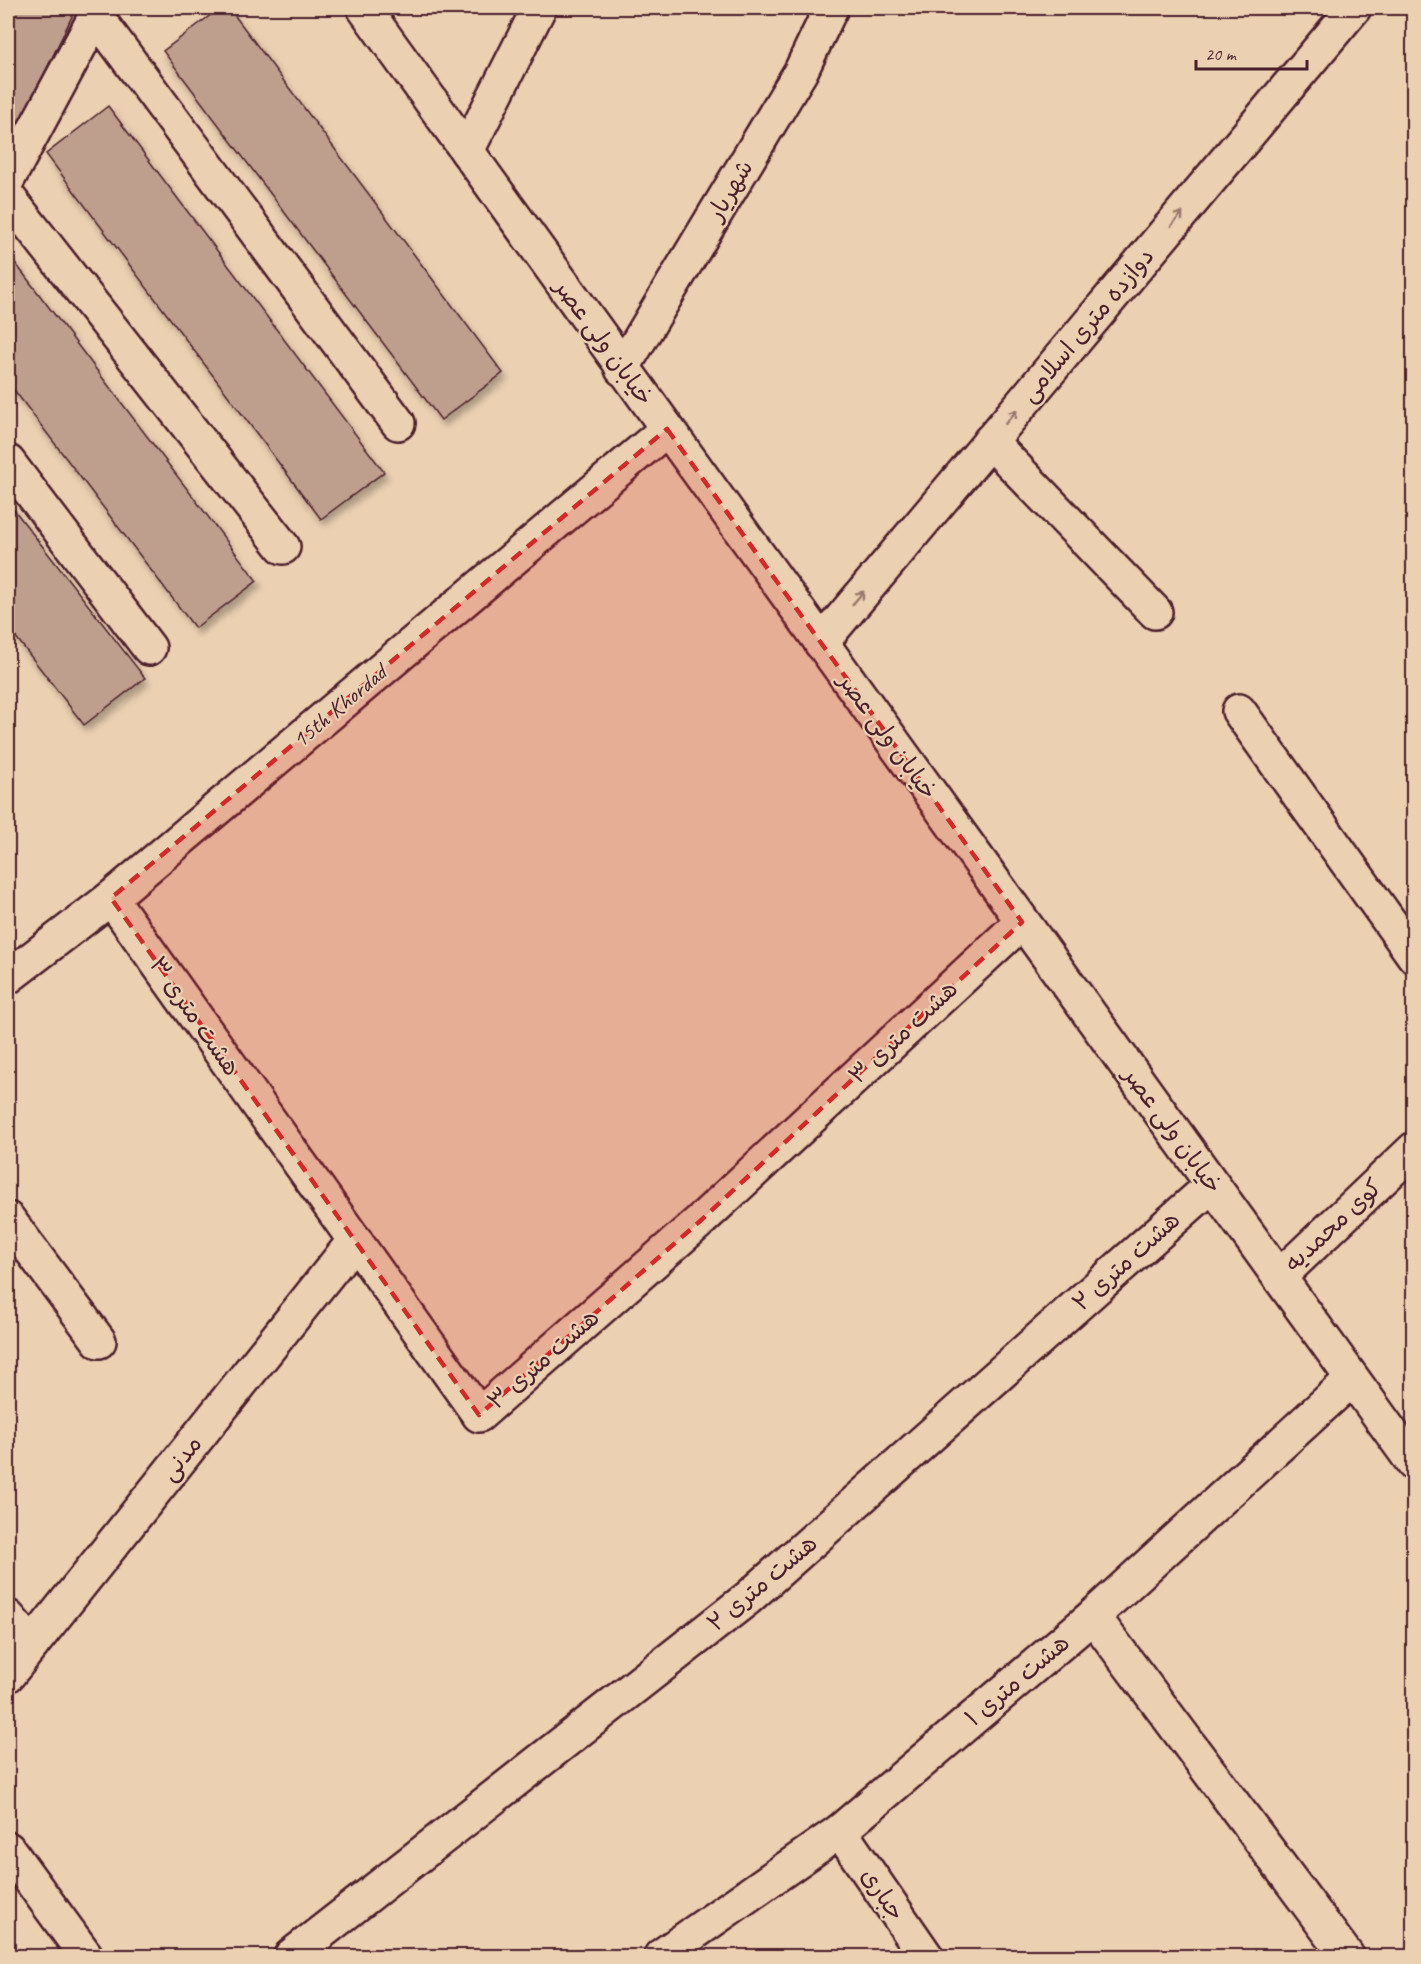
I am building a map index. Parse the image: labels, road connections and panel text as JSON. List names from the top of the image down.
{
  "streets": {
    "street": [
      "شهریار",
      "دوازده متری اسلامی",
      "خیابان ولی عصر",
      "15th Khordad",
      "هشت متری ۳",
      "کوی محمدیه",
      "هشت متری ۲",
      "مدنی",
      "هشت متری ۱",
      "جباری"
    ]
  },
  "crossings": [
    ["شهریار", "خیابان ولی عصر"],
    ["دوازده متری اسلامی", "خیابان ولی عصر"],
    ["خیابان ولی عصر", "15th Khordad"],
    ["خیابان ولی عصر", "هشت متری ۳"],
    ["خیابان ولی عصر", "کوی محمدیه"],
    ["خیابان ولی عصر", "هشت متری ۲"],
    ["خیابان ولی عصر", "هشت متری ۱"],
    ["15th Khordad", "هشت متری ۳"],
    ["هشت متری ۳", "مدنی"],
    ["هشت متری ۱", "جباری"]
  ],
  "one_way": ["دوازده متری اسلامی"],
  "scale_bar": "20 m"
}
